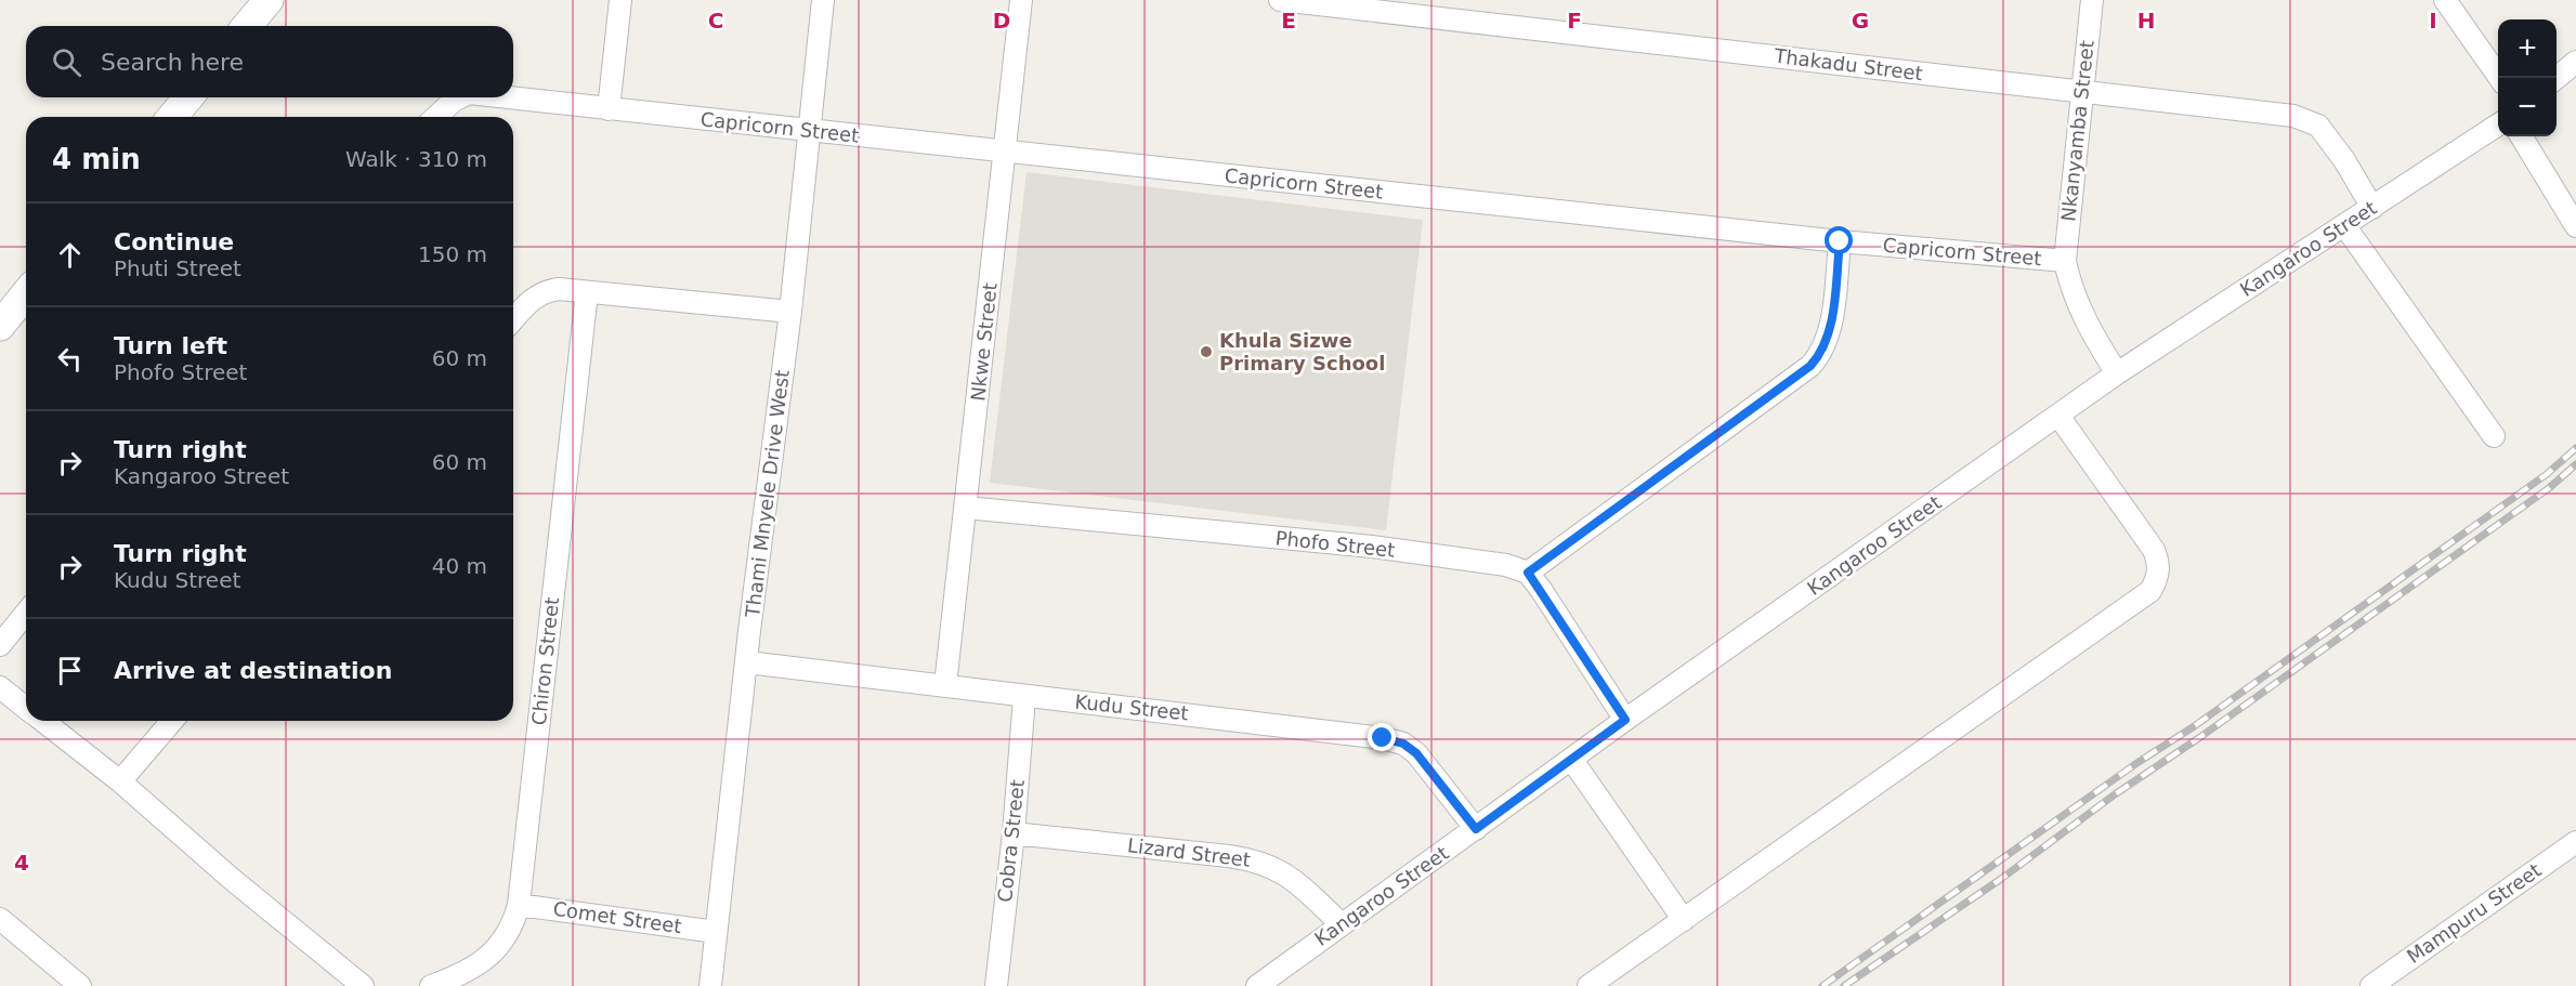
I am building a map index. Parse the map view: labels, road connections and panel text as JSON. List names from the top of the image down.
{
  "streets": {
    "street": [
      "Thakadu Street",
      "Capricorn Street",
      "Nkanyamba Street",
      "Kangaroo Street",
      "Nkwe Street",
      "Thami Mnyele Drive West",
      "Phofo Street",
      "Chiron Street",
      "Kudu Street",
      "Cobra Street",
      "Lizard Street",
      "Mampuru Street",
      "Comet Street"
    ]
  },
  "crossings": [
    ["Thakadu Street", "Nkanyamba Street"],
    ["Thakadu Street", "Kangaroo Street"],
    ["Capricorn Street", "Nkanyamba Street"],
    ["Capricorn Street", "Kangaroo Street"],
    ["Capricorn Street", "Nkwe Street"],
    ["Capricorn Street", "Thami Mnyele Drive West"],
    ["Kangaroo Street", "Kudu Street"],
    ["Kangaroo Street", "Lizard Street"],
    ["Nkwe Street", "Phofo Street"],
    ["Nkwe Street", "Kudu Street"],
    ["Thami Mnyele Drive West", "Kudu Street"],
    ["Thami Mnyele Drive West", "Comet Street"],
    ["Chiron Street", "Comet Street"],
    ["Kudu Street", "Cobra Street"],
    ["Cobra Street", "Lizard Street"]
  ],
  "places": ["Khula Sizwe Primary School"],
  "page": {
    "map_buttons": ["+", "−"],
    "search": "Search here",
    "heading": ["4 min", "Walk · 310 m"],
    "list": [
      ["Continue", "Phuti Street", "150 m"],
      ["Turn left", "Phofo Street", "60 m"],
      ["Turn right", "Kangaroo Street", "60 m"],
      ["Turn right", "Kudu Street", "40 m"],
      "Arrive at destination"
    ]
  },
  "grid": {
    "columns": [
      "C",
      "D",
      "E",
      "F",
      "G",
      "H",
      "I"
    ],
    "rows": ["4"]
  }
}
